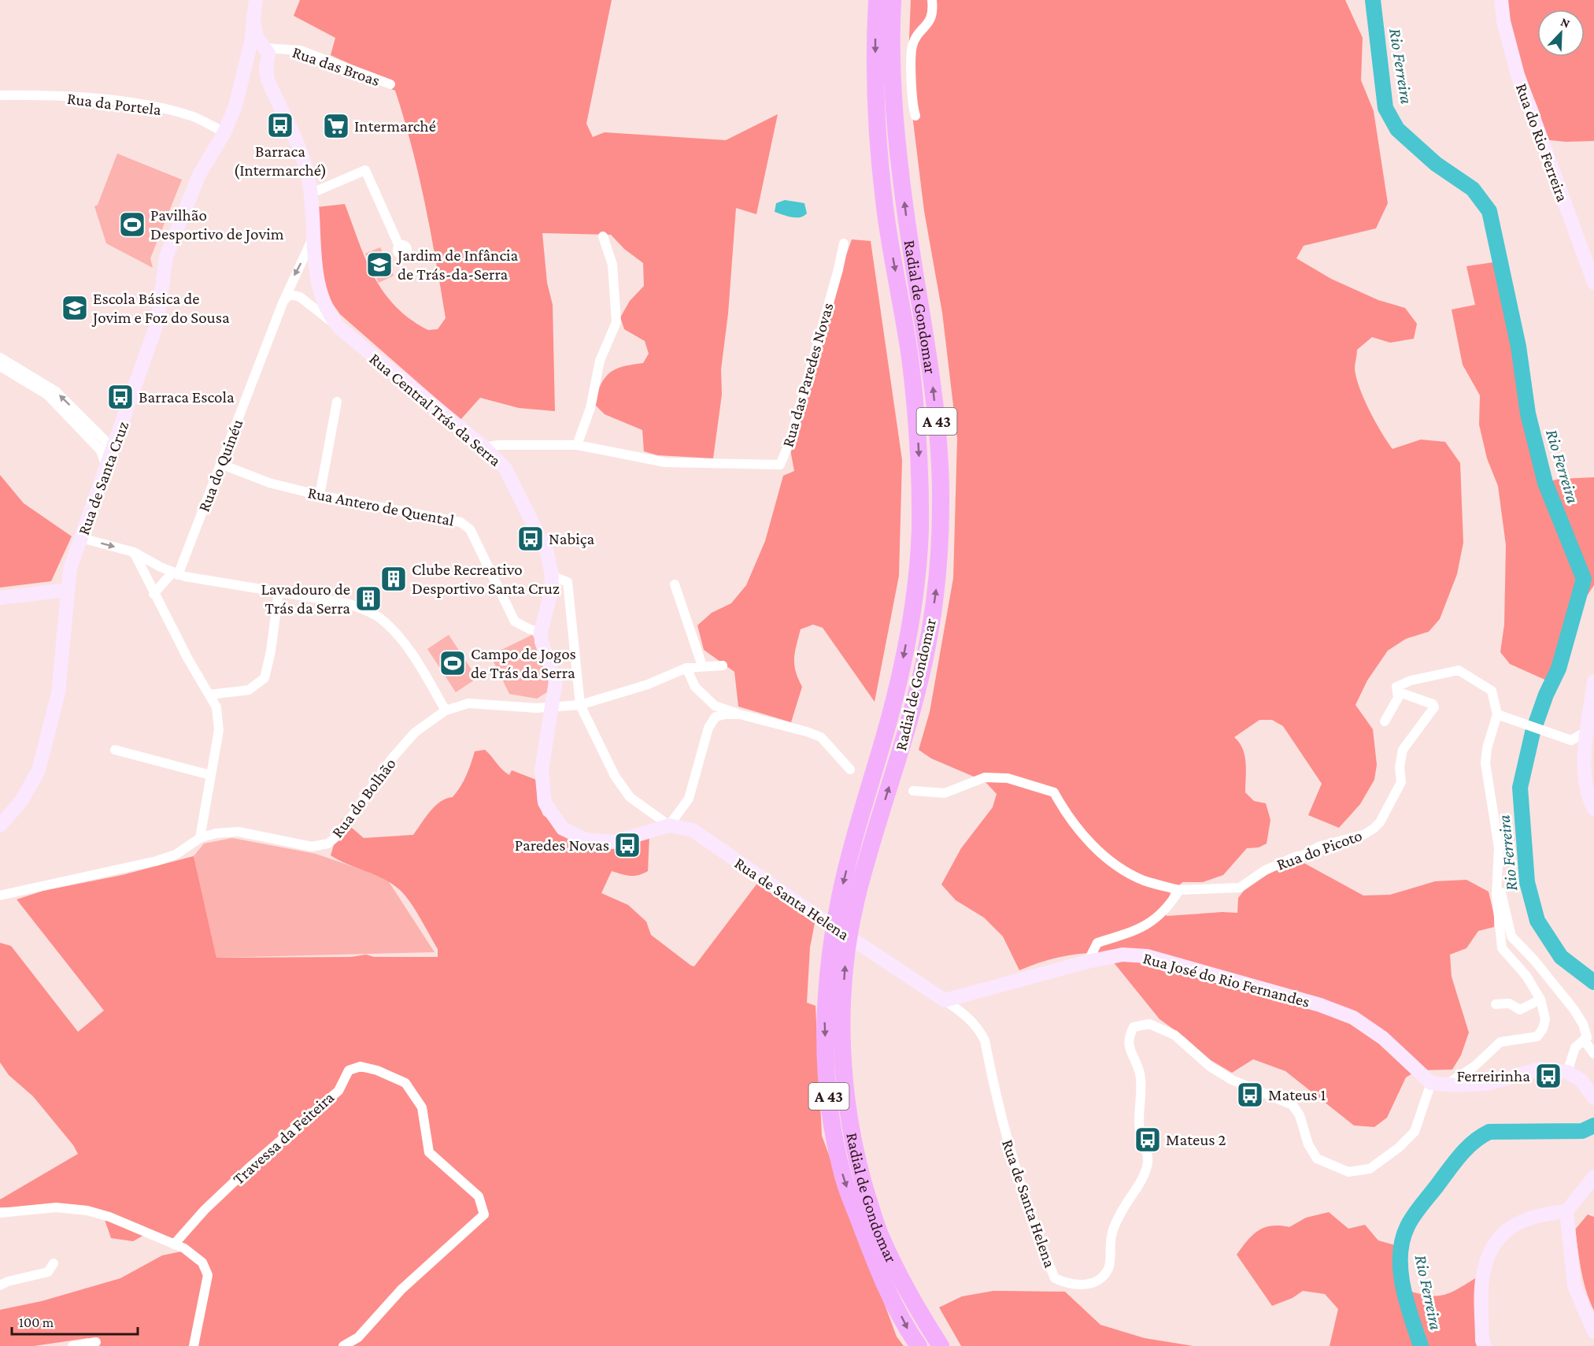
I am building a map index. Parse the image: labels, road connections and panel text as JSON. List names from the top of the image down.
{
  "streets": {
    "highway": ["Radial de Gondomar", "A 43"],
    "main road": [
      "Rua do Rio Ferreira",
      "Rua Central Trás da Serra",
      "Rua de Santa Cruz",
      "Rua de Santa Helena",
      "Rua José do Rio Fernandes"
    ],
    "street": [
      "Rua das Broas",
      "Rua da Portela",
      "Rua das Paredes Novas",
      "Rua do Quinéu",
      "Rua Antero de Quental",
      "Rua do Bolhão",
      "Rua do Picoto",
      "Travessa da Feiteira"
    ]
  },
  "crossings": [
    ["Rua das Broas", "Rua Central Trás da Serra"],
    ["Rua das Broas", "Rua de Santa Cruz"],
    ["Rua da Portela", "Rua de Santa Cruz"],
    ["Rua das Paredes Novas", "Rua Central Trás da Serra"],
    ["Rua Central Trás da Serra", "Rua do Quinéu"],
    ["Rua Central Trás da Serra", "Rua de Santa Cruz"],
    ["Rua Central Trás da Serra", "Rua Antero de Quental"],
    ["Rua do Quinéu", "Rua Antero de Quental"],
    ["Rua de Santa Helena", "Rua José do Rio Fernandes"]
  ],
  "water": ["Rio Ferreira"],
  "places": {
    "bus stop": [
      "Barraca (Intermarché)",
      "Barraca Escola",
      "Nabiça",
      "Paredes Novas",
      "Ferreirinha",
      "Mateus 1",
      "Mateus 2"
    ],
    "supermarket": ["Intermarché"],
    "sports": ["Pavilhão Desportivo de Jovim", "Campo de Jogos de Trás da Serra"],
    "school or university": ["Jardim de Infância de Trás-da-Serra", "Escola Básica de Jovim e Foz do Sousa"],
    "building": ["Clube Recreativo Desportivo Santa Cruz", "Lavadouro de Trás da Serra"]
  },
  "scale_bar": "100 m",
  "north": "top right"
}
